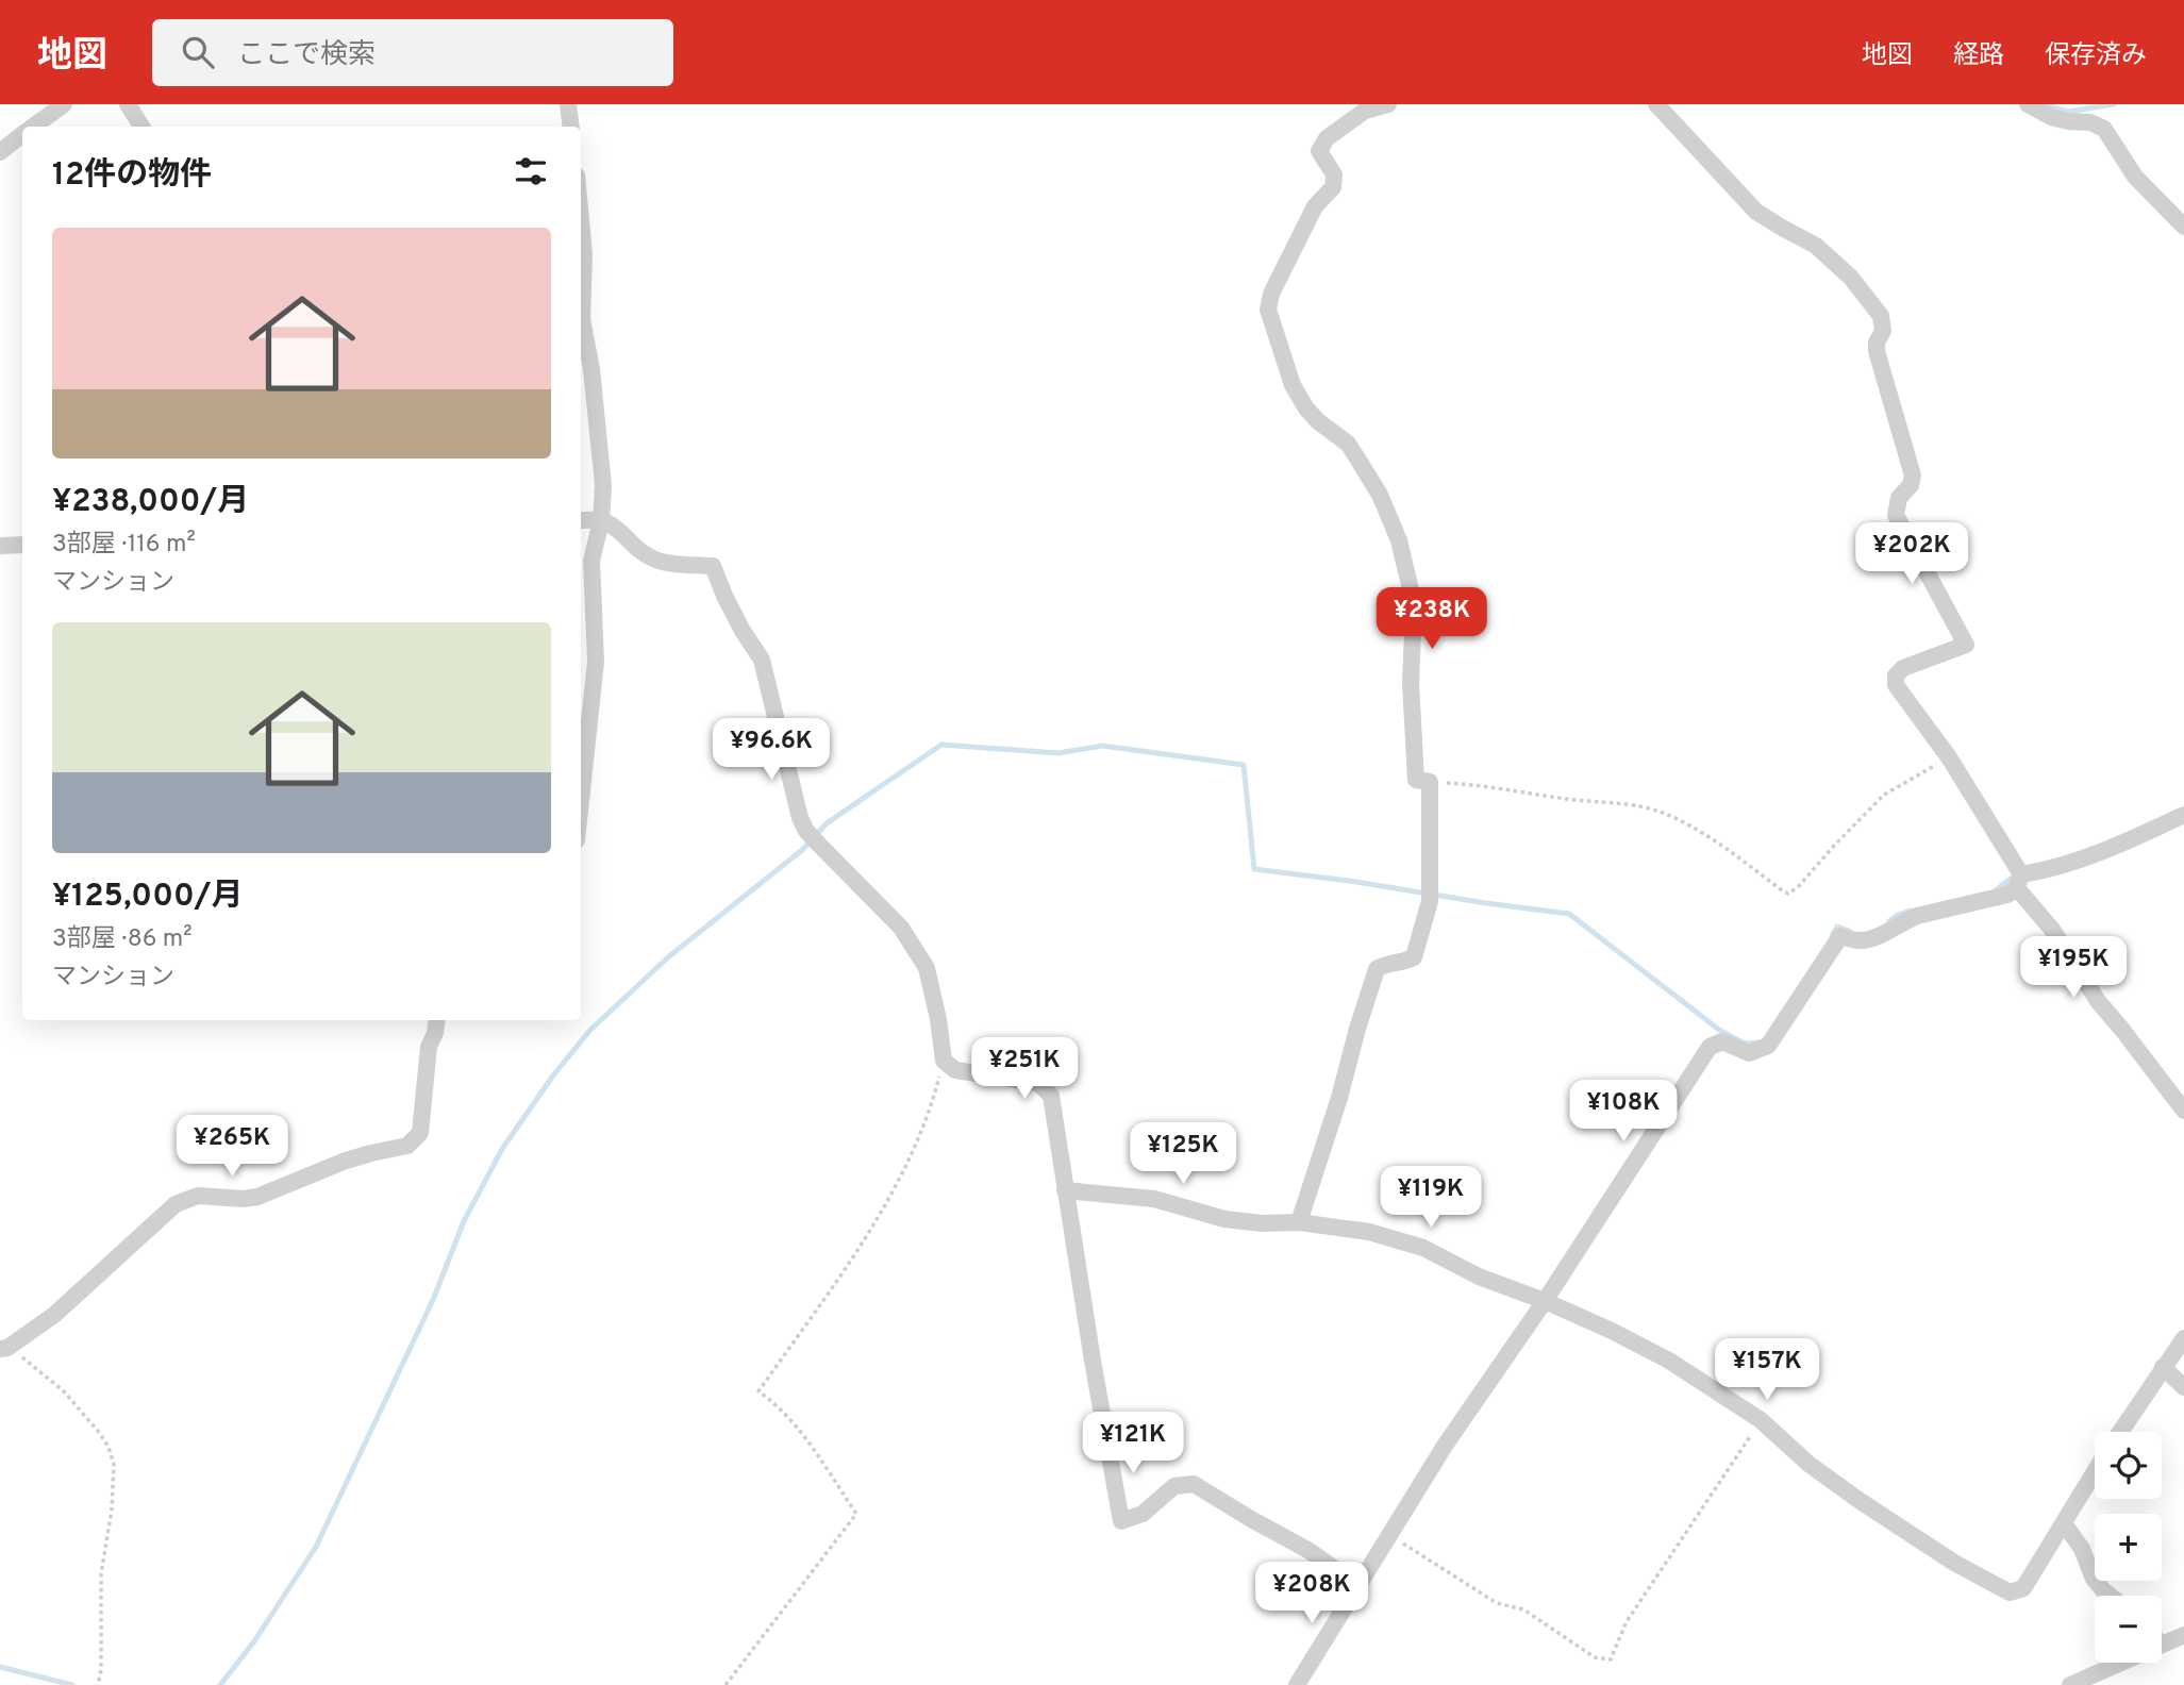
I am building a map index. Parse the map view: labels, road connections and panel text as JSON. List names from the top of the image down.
{
  "page": {
    "header": "地図",
    "search": "ここで検索",
    "nav": ["地図", "経路", "保存済み"],
    "heading": "12件の物件",
    "list": [
      {
        "name": "¥238,000/月",
        "note": "3部屋 · 116 m² · マンション"
      },
      {
        "name": "¥125,000/月",
        "note": "3部屋 · 86 m² · マンション"
      }
    ],
    "price": [
      "¥202K",
      "¥238K",
      "¥96.6K",
      "¥195K",
      "¥251K",
      "¥108K",
      "¥265K",
      "¥125K",
      "¥119K",
      "¥157K",
      "¥121K",
      "¥208K"
    ],
    "map_buttons": ["+", "−"]
  }
}
